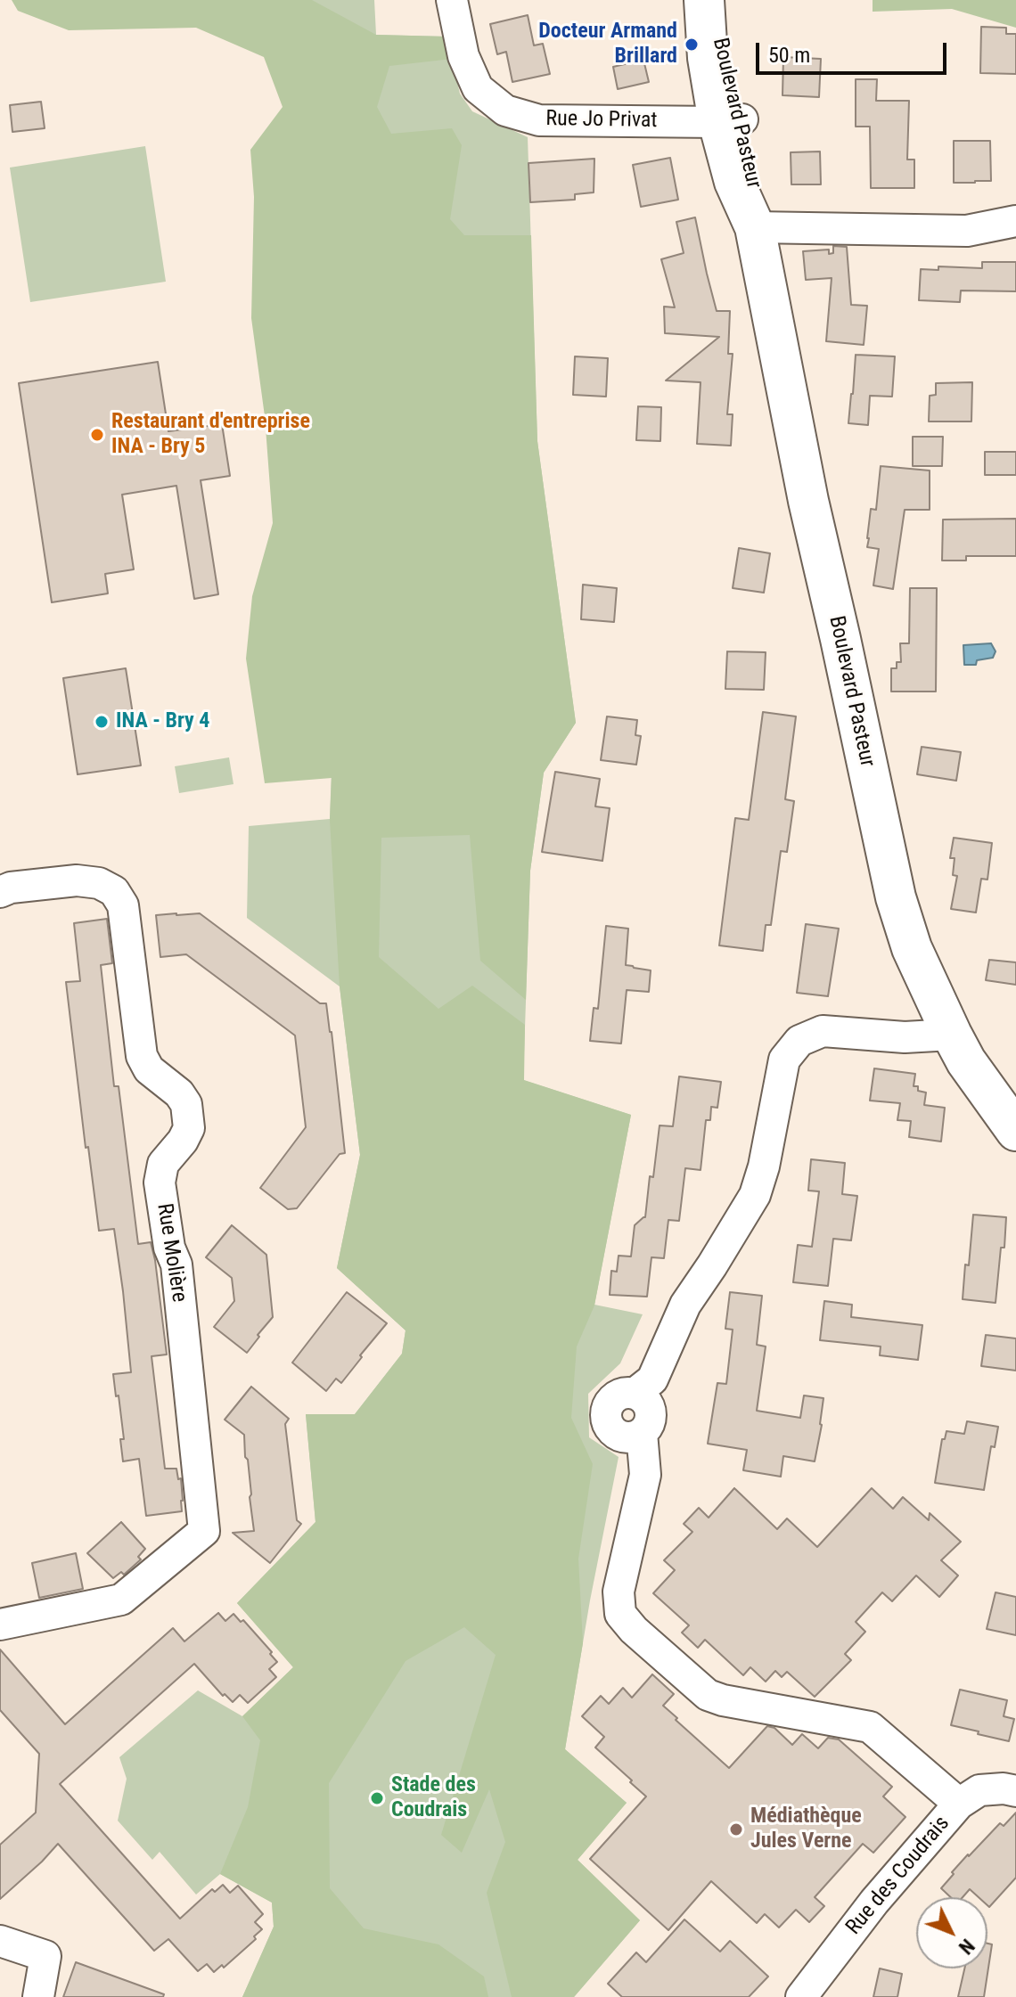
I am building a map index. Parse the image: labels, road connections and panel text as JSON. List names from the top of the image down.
{
  "streets": {
    "main road": ["Boulevard Pasteur"],
    "street": ["Rue Jo Privat", "Rue Molière", "Rue des Coudrais"]
  },
  "crossings": [
    ["Boulevard Pasteur", "Rue Jo Privat"]
  ],
  "places": [
    "Docteur Armand Brillard",
    "Restaurant d'entreprise INA - Bry 5",
    "INA - Bry 4",
    "Stade des Coudrais",
    "Médiathèque Jules Verne"
  ],
  "scale_bar": "50 m",
  "north": "bottom right"
}
